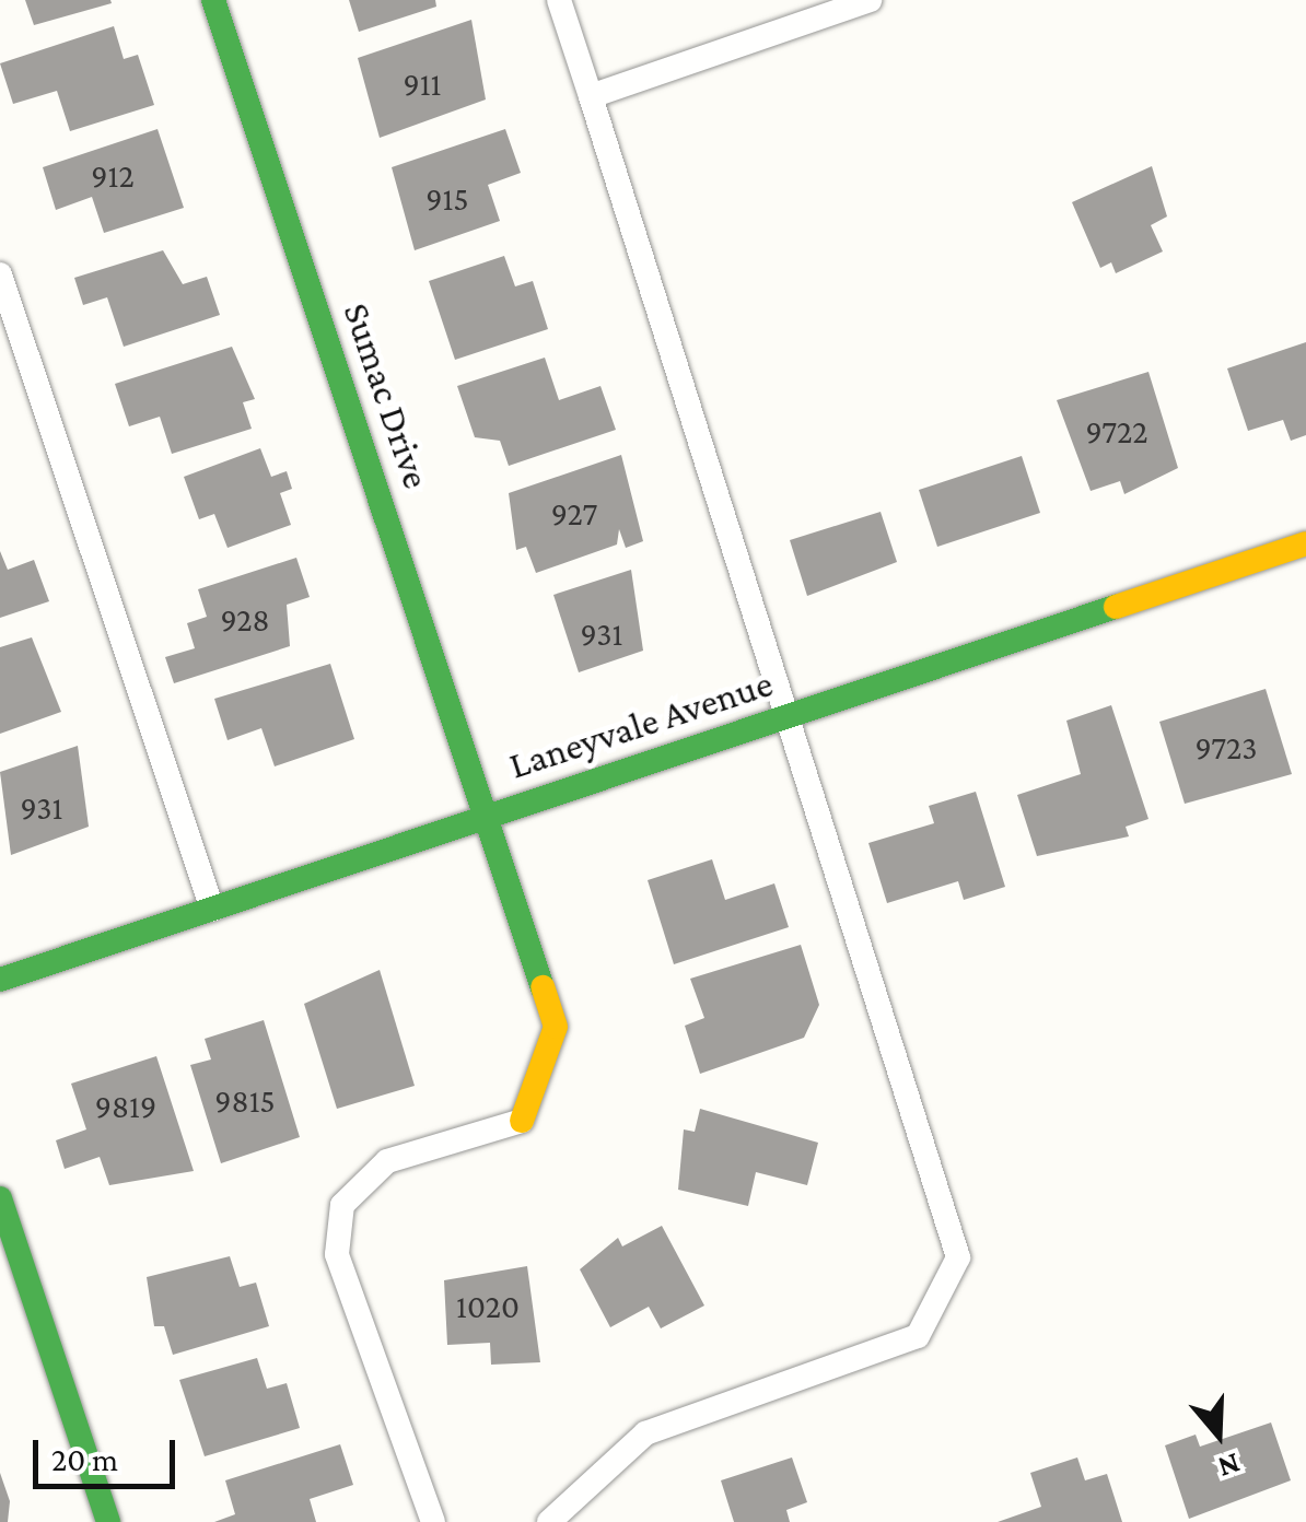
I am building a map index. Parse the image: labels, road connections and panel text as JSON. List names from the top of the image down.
{
  "streets": {
    "street": ["Sumac Drive", "Laneyvale Avenue"]
  },
  "crossings": [
    ["Sumac Drive", "Laneyvale Avenue"]
  ],
  "house_numbers": [
    "911",
    "912",
    "915",
    "9722",
    "927",
    "928",
    "931",
    "9723",
    "931",
    "9815",
    "9819",
    "1020"
  ],
  "scale_bar": "20 m",
  "north": "bottom"
}
